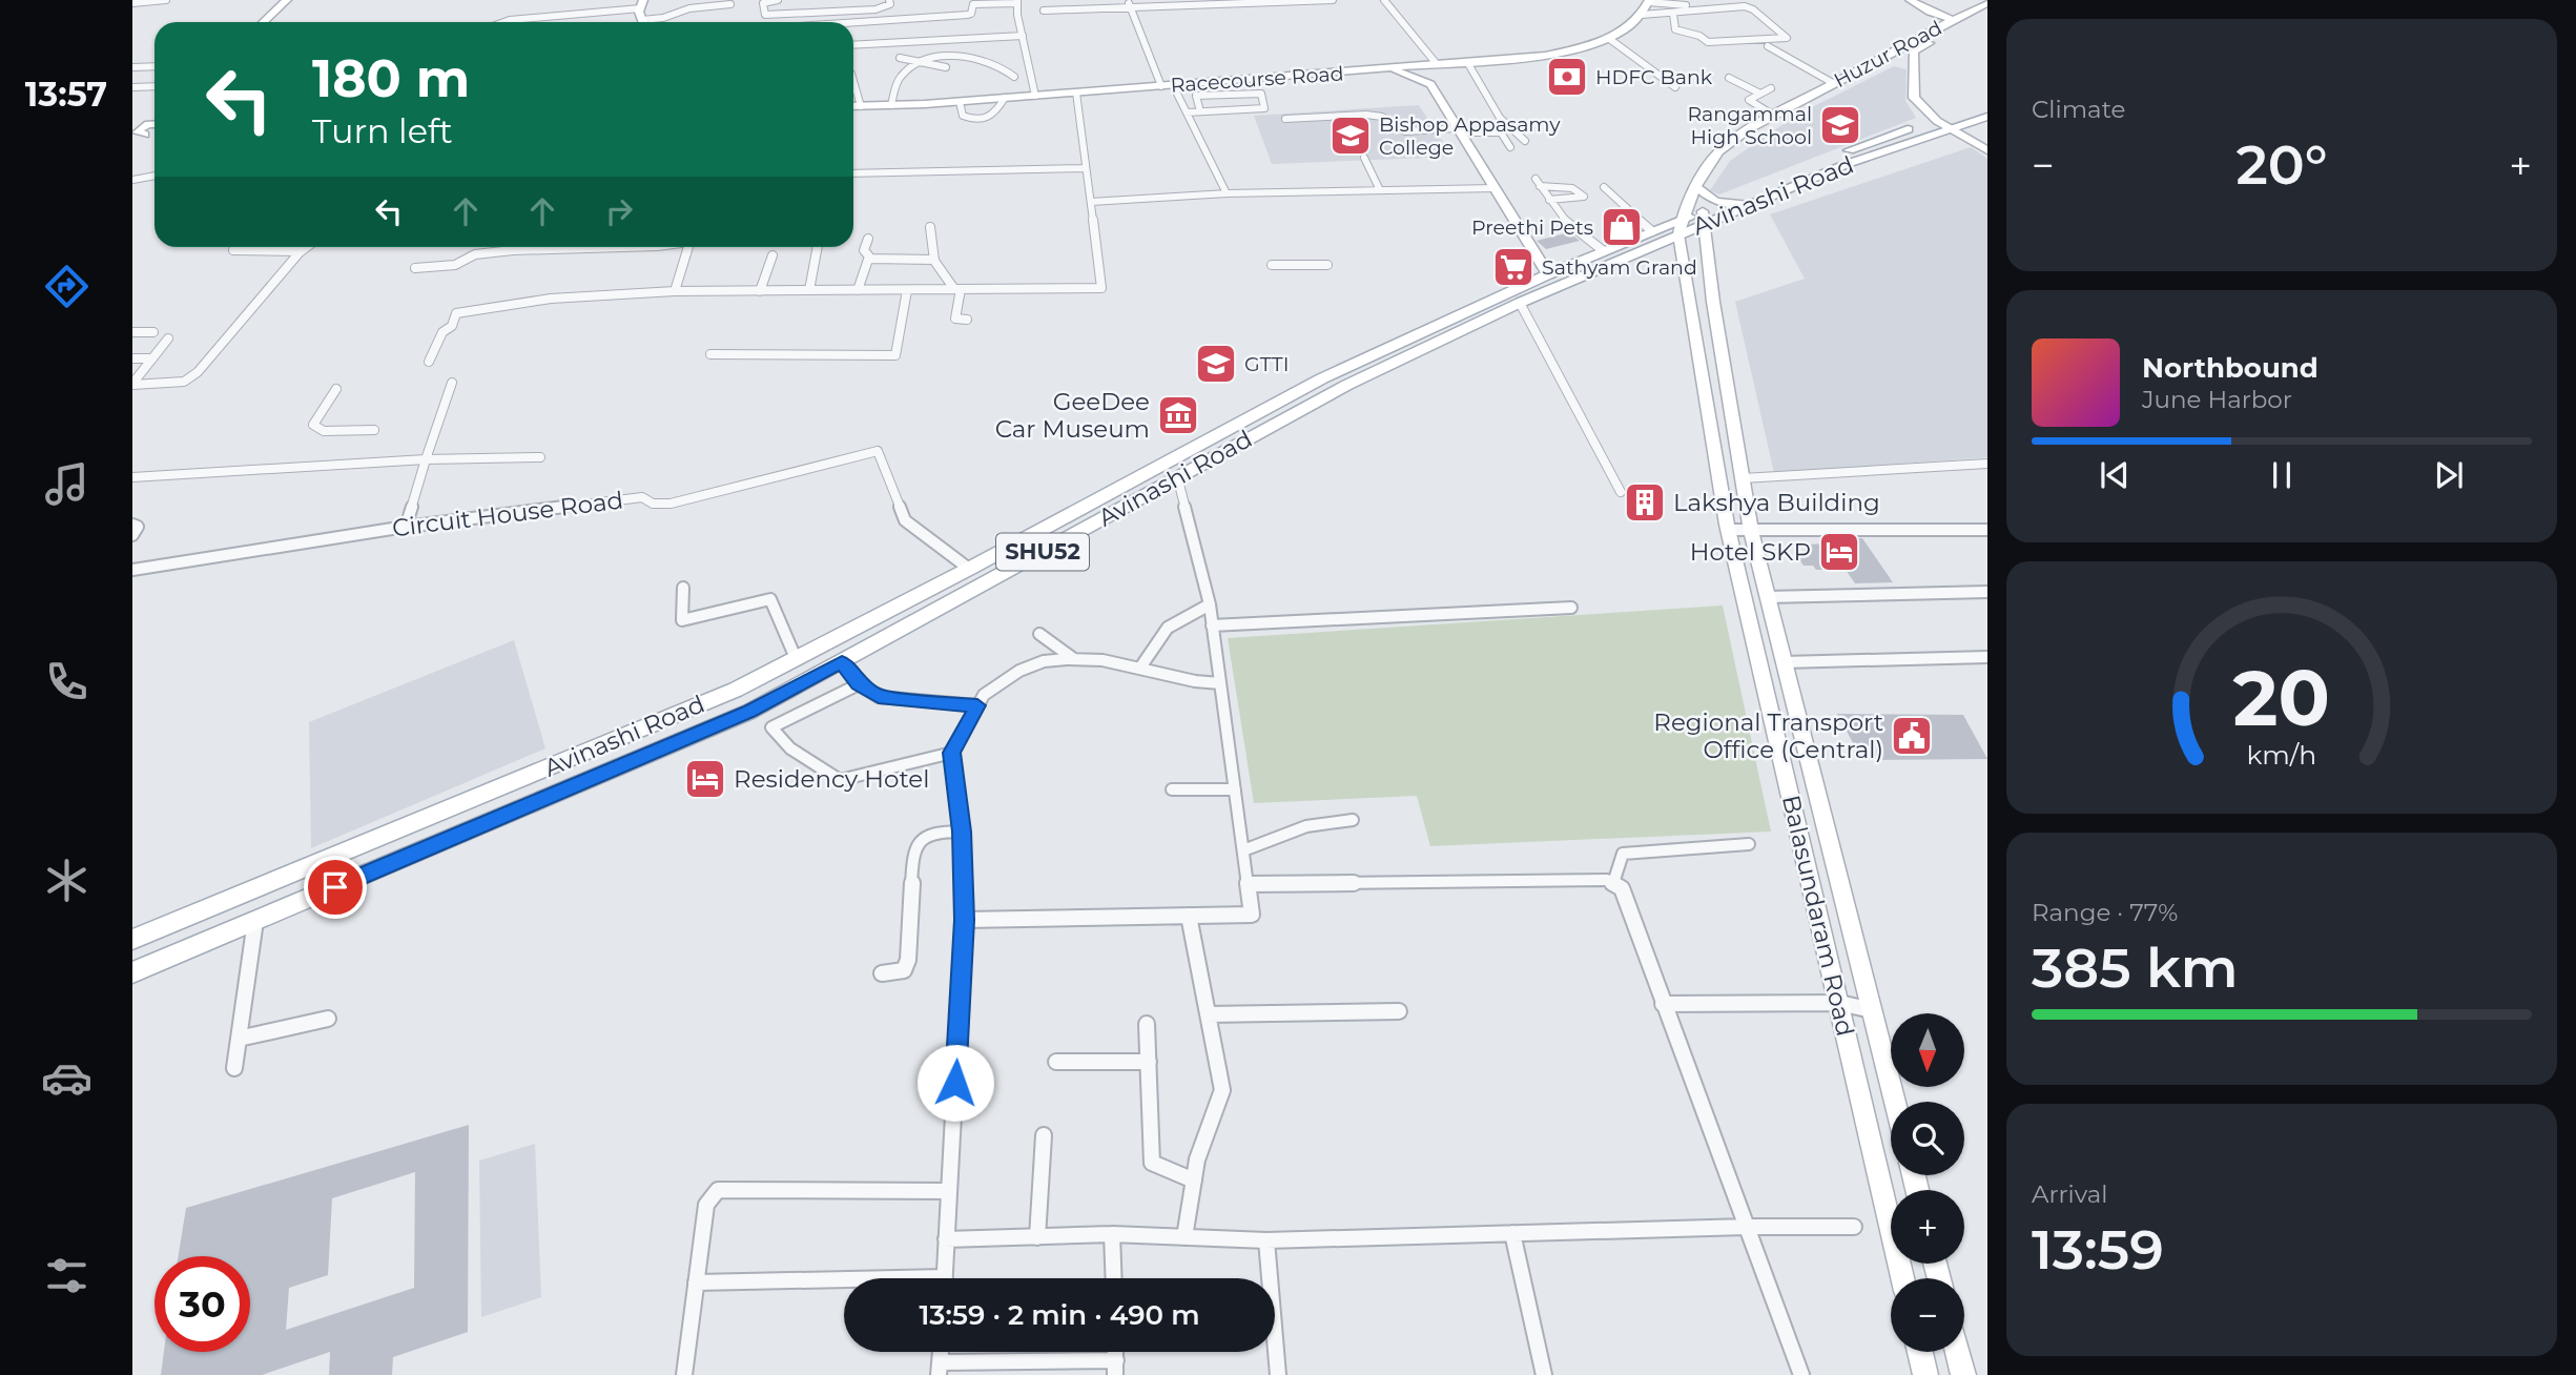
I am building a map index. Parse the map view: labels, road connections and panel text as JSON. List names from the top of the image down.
{
  "streets": {
    "main road": [
      "Huzur Road",
      "Racecourse Road",
      "Avinashi Road",
      "SHU52",
      "Balasundaram Road"
    ],
    "street": ["Circuit House Road"]
  },
  "crossings": [
    ["Huzur Road", "Avinashi Road"],
    ["Huzur Road", "Balasundaram Road"],
    ["Avinashi Road", "Circuit House Road"],
    ["Avinashi Road", "Balasundaram Road"]
  ],
  "places": {
    "bank": ["HDFC Bank"],
    "school or university": ["Rangammal High School", "Bishop Appasamy College", "GTTI"],
    "shop": ["Preethi Pets"],
    "supermarket": ["Sathyam Grand"],
    "museum": ["GeeDee Car Museum"],
    "building": ["Lakshya Building"],
    "hotel": ["Hotel SKP", "Residency Hotel"],
    "public building": ["Regional Transport Office (Central)"]
  },
  "north": "bottom",
  "page": {
    "tabs": "13:57",
    "tile": [
      "Climate",
      ["Range · 77%", "385 km"],
      ["Arrival", "13:59"]
    ],
    "turn": ["180 m", "Turn left"],
    "heat": ["−", "20°", "+"],
    "song": ["Northbound", "June Harbor"],
    "map_buttons": ["+", "−"],
    "limit": "30",
    "trip": "13:59 · 2 min · 490 m",
    "gauge": ["20", "km/h"]
  }
}
